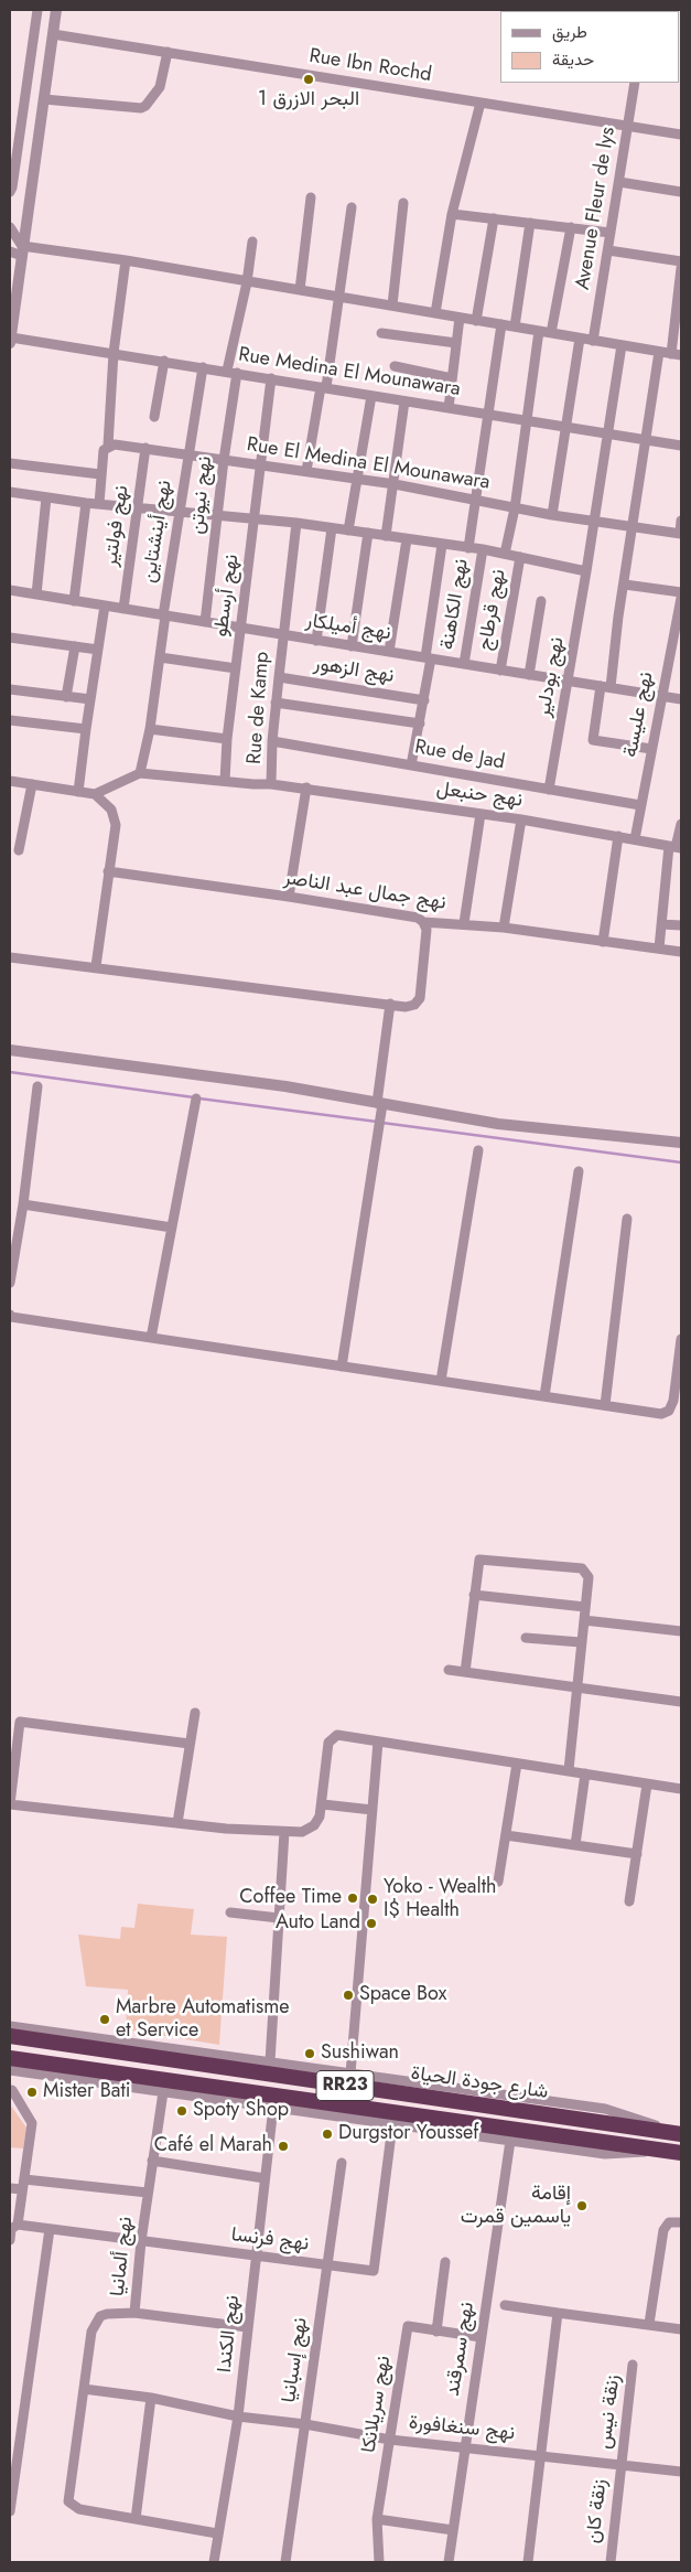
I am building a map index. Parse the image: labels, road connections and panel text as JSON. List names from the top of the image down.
{
  "streets": {
    "highway": ["شارع جودة الحياة", "RR23"],
    "street": [
      "Rue Ibn Rochd",
      "Avenue Fleur de lys",
      "Rue Medina El Mounawara",
      "Rue El Medina El Mounawara",
      "نهج نيوتن",
      "نهج فولتير",
      "نهج أينشتاين",
      "نهج أرسطو",
      "نهج الكاهنة",
      "نهج قرطاج",
      "نهج أميلكار",
      "نهج الزهور",
      "نهج بودلير",
      "Rue de Kamp",
      "نهج عليسة",
      "Rue de Jad",
      "نهج حنبعل",
      "نهج جمال عبد الناصر",
      "نهج فرنسا",
      "نهج ألمانيا",
      "نهج الكندا",
      "نهج سمرقند",
      "نهج إسبانيا",
      "نهج سريلانكا",
      "زنقة نيس",
      "نهج سنغافورة",
      "زنقة كان"
    ]
  },
  "crossings": [
    ["Rue Ibn Rochd", "Avenue Fleur de lys"],
    ["Rue Medina El Mounawara", "نهج نيوتن"],
    ["Rue Medina El Mounawara", "نهج أينشتاين"],
    ["Rue Medina El Mounawara", "نهج أرسطو"],
    ["Rue Medina El Mounawara", "نهج بودلير"],
    ["Rue El Medina El Mounawara", "نهج نيوتن"],
    ["Rue El Medina El Mounawara", "نهج فولتير"],
    ["Rue El Medina El Mounawara", "نهج أينشتاين"],
    ["Rue El Medina El Mounawara", "نهج أرسطو"],
    ["Rue El Medina El Mounawara", "نهج بودلير"],
    ["نهج نيوتن", "نهج أميلكار"],
    ["نهج فولتير", "نهج أميلكار"],
    ["نهج أينشتاين", "نهج أميلكار"],
    ["نهج أينشتاين", "نهج حنبعل"],
    ["نهج أرسطو", "نهج أميلكار"],
    ["نهج أرسطو", "نهج حنبعل"],
    ["نهج الكاهنة", "نهج أميلكار"],
    ["نهج قرطاج", "نهج أميلكار"],
    ["نهج أميلكار", "نهج بودلير"],
    ["نهج أميلكار", "Rue de Kamp"],
    ["نهج أميلكار", "نهج عليسة"],
    ["نهج الزهور", "Rue de Kamp"],
    ["نهج بودلير", "Rue de Jad"],
    ["Rue de Kamp", "Rue de Jad"],
    ["Rue de Kamp", "نهج حنبعل"],
    ["نهج عليسة", "Rue de Jad"],
    ["نهج عليسة", "نهج حنبعل"],
    ["نهج فرنسا", "نهج ألمانيا"],
    ["نهج فرنسا", "نهج الكندا"],
    ["نهج فرنسا", "نهج إسبانيا"],
    ["نهج ألمانيا", "نهج الكندا"],
    ["نهج الكندا", "نهج سنغافورة"],
    ["نهج سمرقند", "نهج سريلانكا"],
    ["نهج سمرقند", "نهج سنغافورة"],
    ["نهج إسبانيا", "نهج سنغافورة"],
    ["نهج سريلانكا", "نهج سنغافورة"],
    ["زنقة نيس", "نهج سنغافورة"],
    ["زنقة نيس", "زنقة كان"],
    ["نهج سنغافورة", "زنقة كان"]
  ],
  "places": [
    "1 البحر الازرق",
    "Coffee Time",
    "Yoko - Wealth I$ Health",
    "Auto Land",
    "Space Box",
    "Marbre Automatisme et Service",
    "Sushiwan",
    "Mister Bati",
    "Spoty Shop",
    "Durgstor Youssef",
    "Café el Marah",
    "إقامة ياسمين قمرت"
  ],
  "legend": ["طريق", "حديقة"]
}
